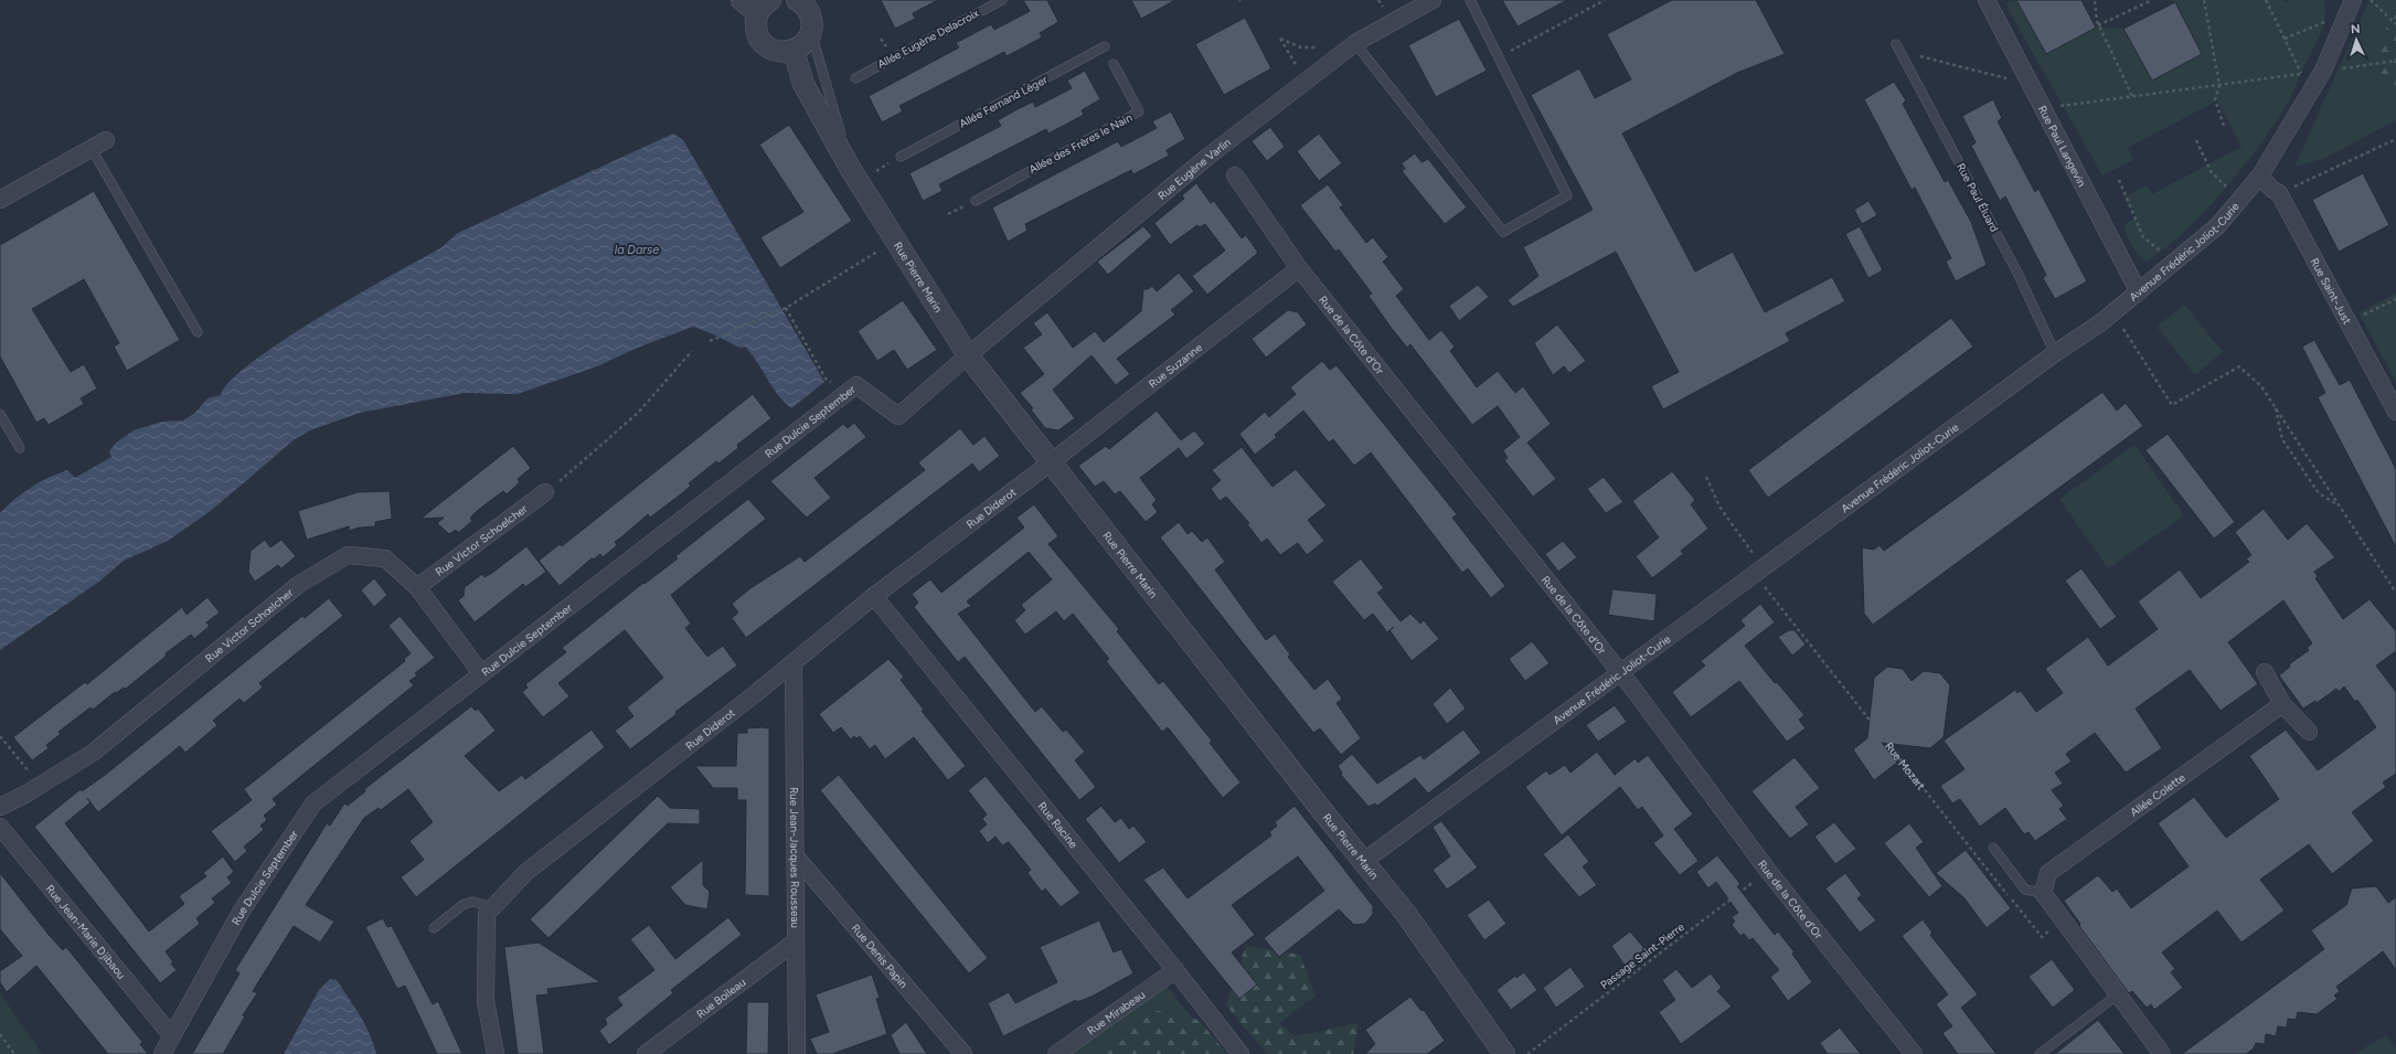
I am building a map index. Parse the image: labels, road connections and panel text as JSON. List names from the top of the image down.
{
  "streets": {
    "street": [
      "Rue Paul Langevin",
      "Rue Eugène Varlin",
      "Avenue Frédéric Joliot-Curie",
      "Rue Pierre Marin",
      "Rue Saint-Just",
      "Rue de la Côte d'Or",
      "Rue Suzanne",
      "Rue Dulcie September",
      "Rue Diderot",
      "Rue Victor Schoelcher",
      "Rue Victor Schœlcher",
      "Allée Colette",
      "Rue Racine",
      "Rue Jean-Jacques Rousseau",
      "Rue Jean-Marie Djibaou",
      "Rue Denis Papin",
      "Rue Boileau",
      "Rue Mirabeau"
    ],
    "lane": [
      "Allée Eugène Delacroix",
      "Allée Fernand Léger",
      "Allée des Frères le Nain",
      "Rue Paul Éluard"
    ],
    "path": ["Rue Mozart", "Passage Saint-Pierre"]
  },
  "crossings": [
    ["Rue Paul Langevin", "Avenue Frédéric Joliot-Curie"],
    ["Rue Eugène Varlin", "Rue Pierre Marin"],
    ["Rue Eugène Varlin", "Rue Dulcie September"],
    ["Rue Paul Éluard", "Avenue Frédéric Joliot-Curie"],
    ["Avenue Frédéric Joliot-Curie", "Rue Pierre Marin"],
    ["Avenue Frédéric Joliot-Curie", "Rue Saint-Just"],
    ["Avenue Frédéric Joliot-Curie", "Rue de la Côte d'Or"],
    ["Avenue Frédéric Joliot-Curie", "Rue Mozart"],
    ["Rue Pierre Marin", "Rue Suzanne"],
    ["Rue Pierre Marin", "Rue Dulcie September"],
    ["Rue Pierre Marin", "Rue Diderot"],
    ["Rue de la Côte d'Or", "Rue Suzanne"],
    ["Rue de la Côte d'Or", "Passage Saint-Pierre"],
    ["Rue Suzanne", "Rue Diderot"],
    ["Rue Dulcie September", "Rue Victor Schœlcher"],
    ["Rue Dulcie September", "Rue Jean-Marie Djibaou"],
    ["Rue Diderot", "Rue Racine"],
    ["Rue Diderot", "Rue Jean-Jacques Rousseau"],
    ["Rue Victor Schoelcher", "Rue Victor Schœlcher"],
    ["Rue Racine", "Rue Mirabeau"],
    ["Rue Jean-Jacques Rousseau", "Rue Denis Papin"],
    ["Rue Jean-Jacques Rousseau", "Rue Boileau"]
  ],
  "water": ["la Darse"],
  "north": "top"
}
